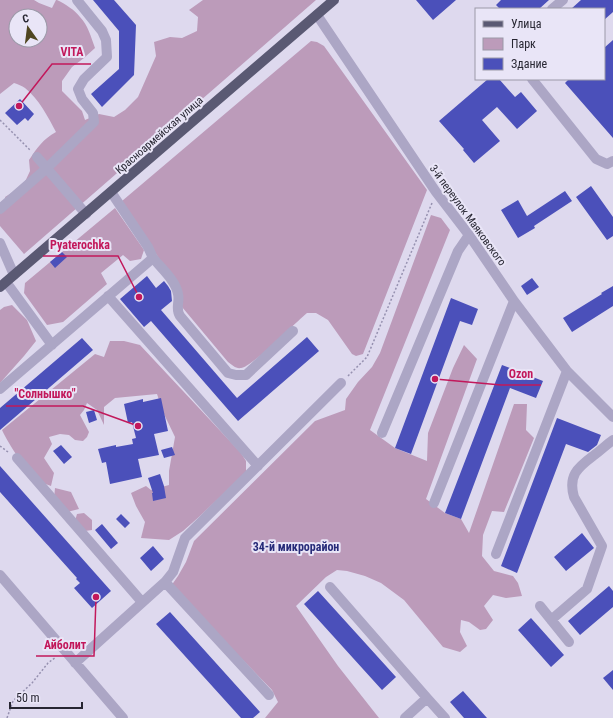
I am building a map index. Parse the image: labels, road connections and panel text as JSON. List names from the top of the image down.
{
  "streets": {
    "main road": ["Красноармейская улица"],
    "street": ["3-й переулок Маяковского"]
  },
  "crossings": [
    ["Красноармейская улица", "3-й переулок Маяковского"]
  ],
  "districts": ["34-й микрорайон"],
  "places": [
    "VITA",
    "Pyaterochka",
    "Ozon",
    "\"Солнышко\"",
    "Айболит"
  ],
  "legend": ["Улица", "Парк", "Здание"],
  "scale_bar": "50 m",
  "north": "top"
}
